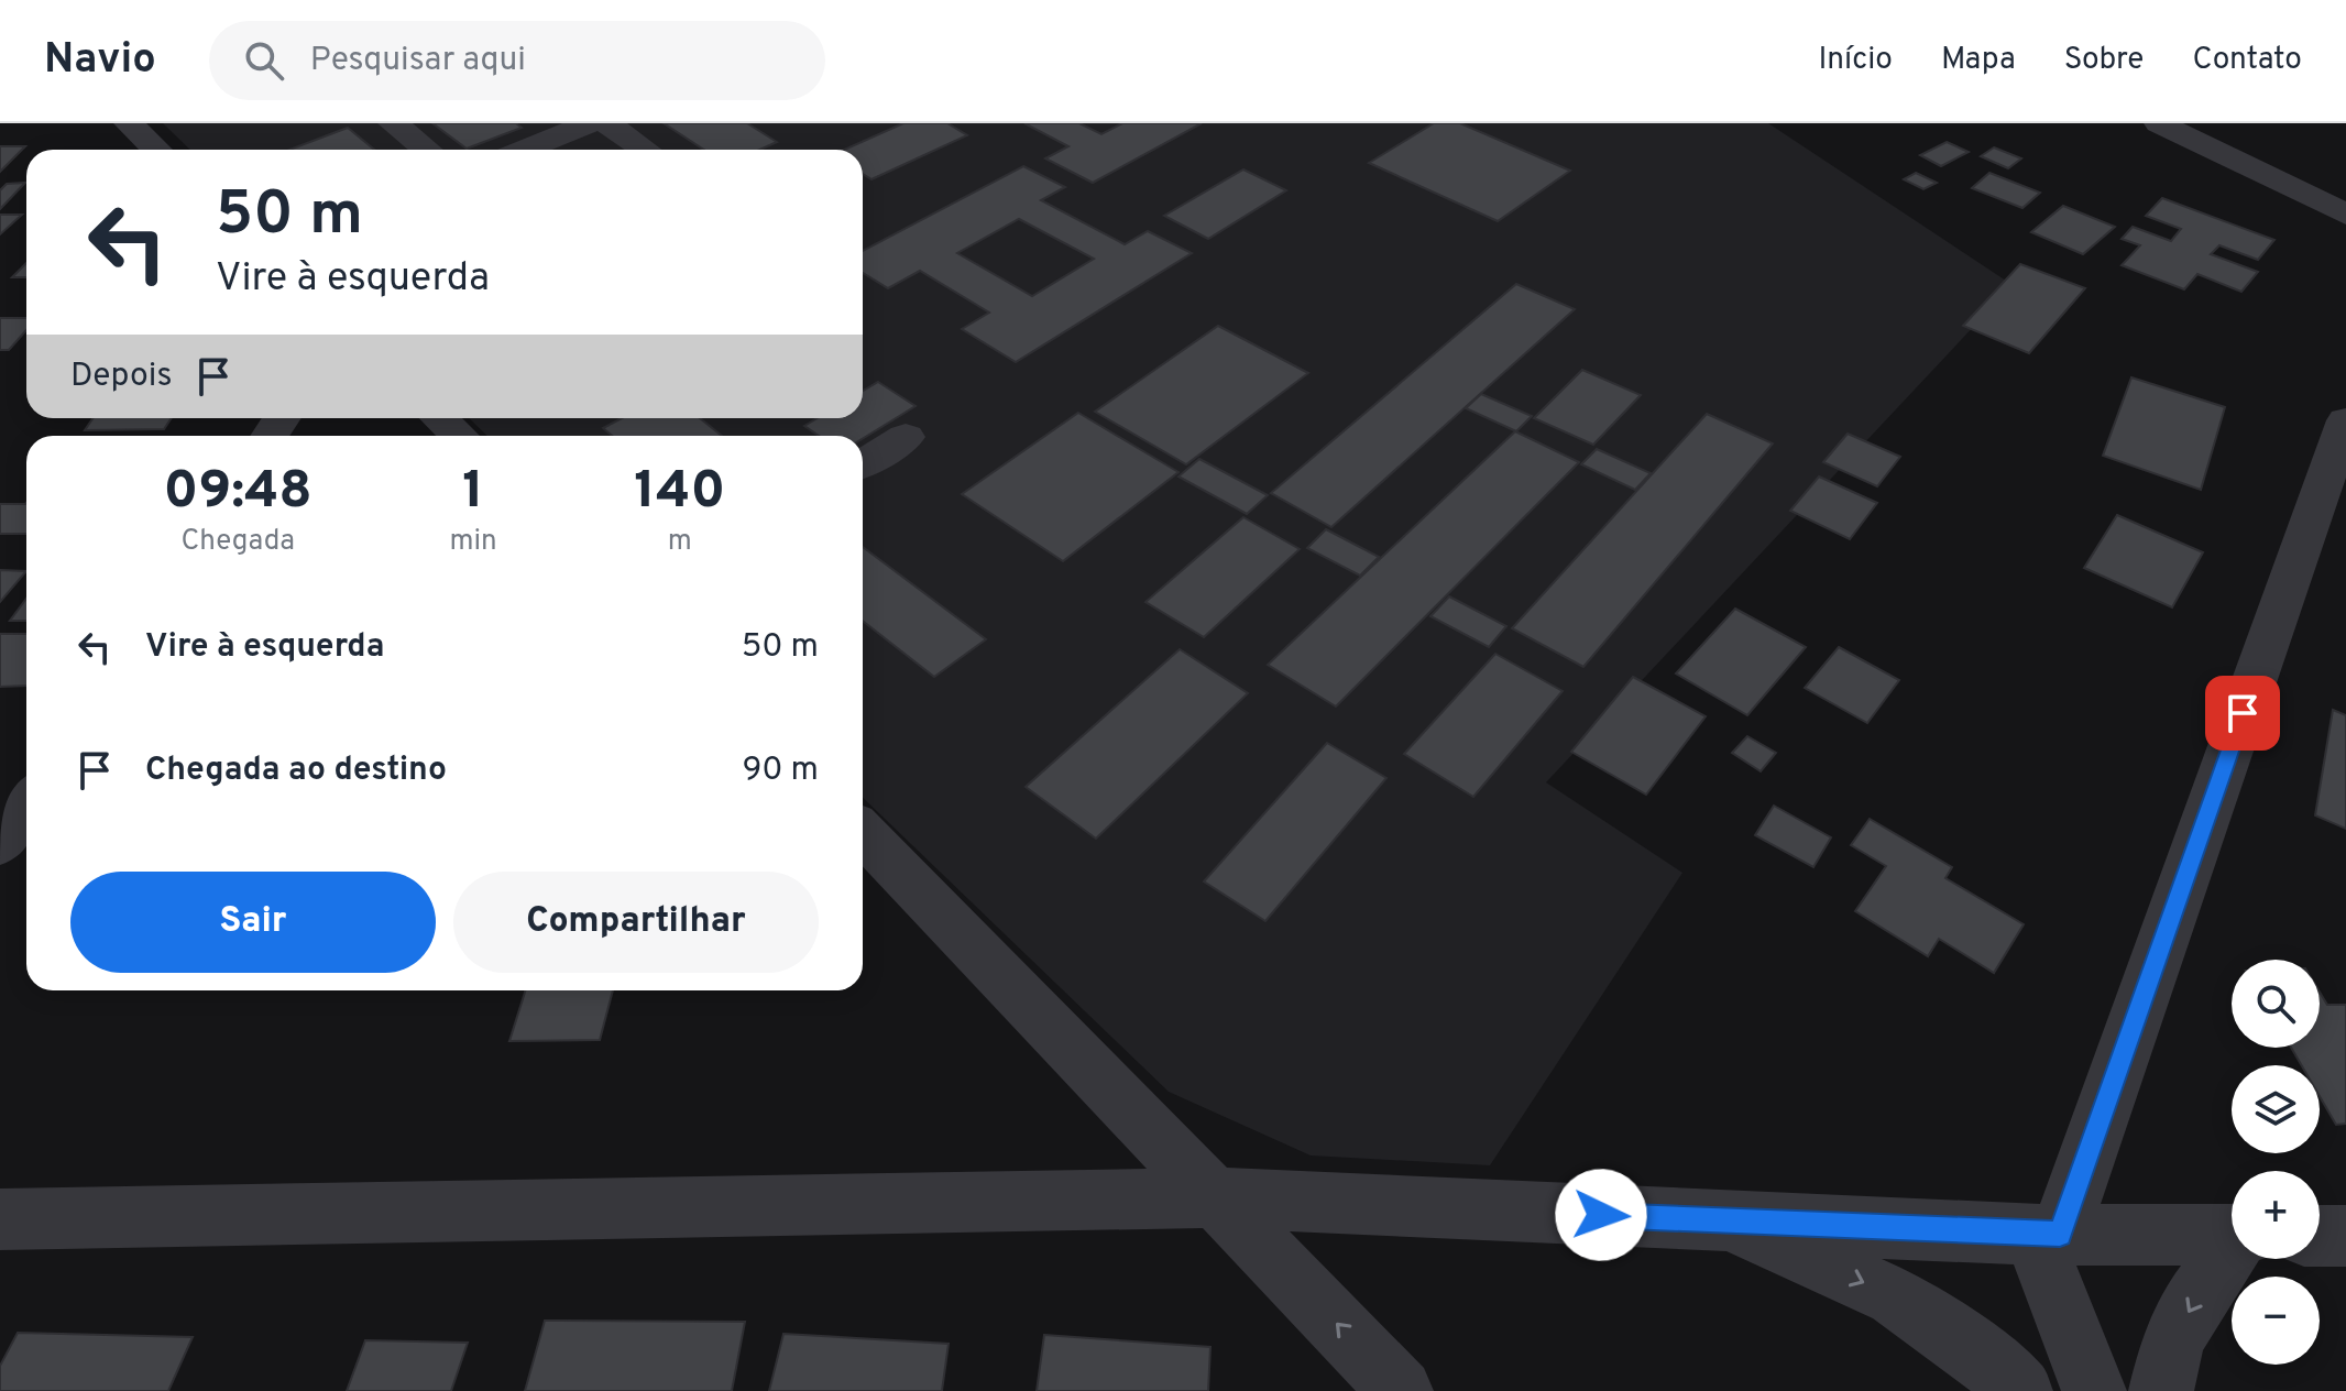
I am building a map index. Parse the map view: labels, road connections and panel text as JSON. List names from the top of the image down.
{
  "page": {
    "header": "Navio",
    "search": "Pesquisar aqui",
    "nav": [
      "Início",
      "Mapa",
      "Sobre",
      "Contato"
    ],
    "turn": ["50 m", "Vire à esquerda"],
    "then": "Depois",
    "eta": [
      "09:48",
      "Chegada",
      "1",
      "min",
      "140",
      "m"
    ],
    "list": [
      {
        "name": "Vire à esquerda",
        "value": "50 m"
      },
      {
        "name": "Chegada ao destino",
        "value": "90 m"
      }
    ],
    "buttons": ["Sair", "Compartilhar"],
    "map_buttons": ["+", "−"]
  }
}
